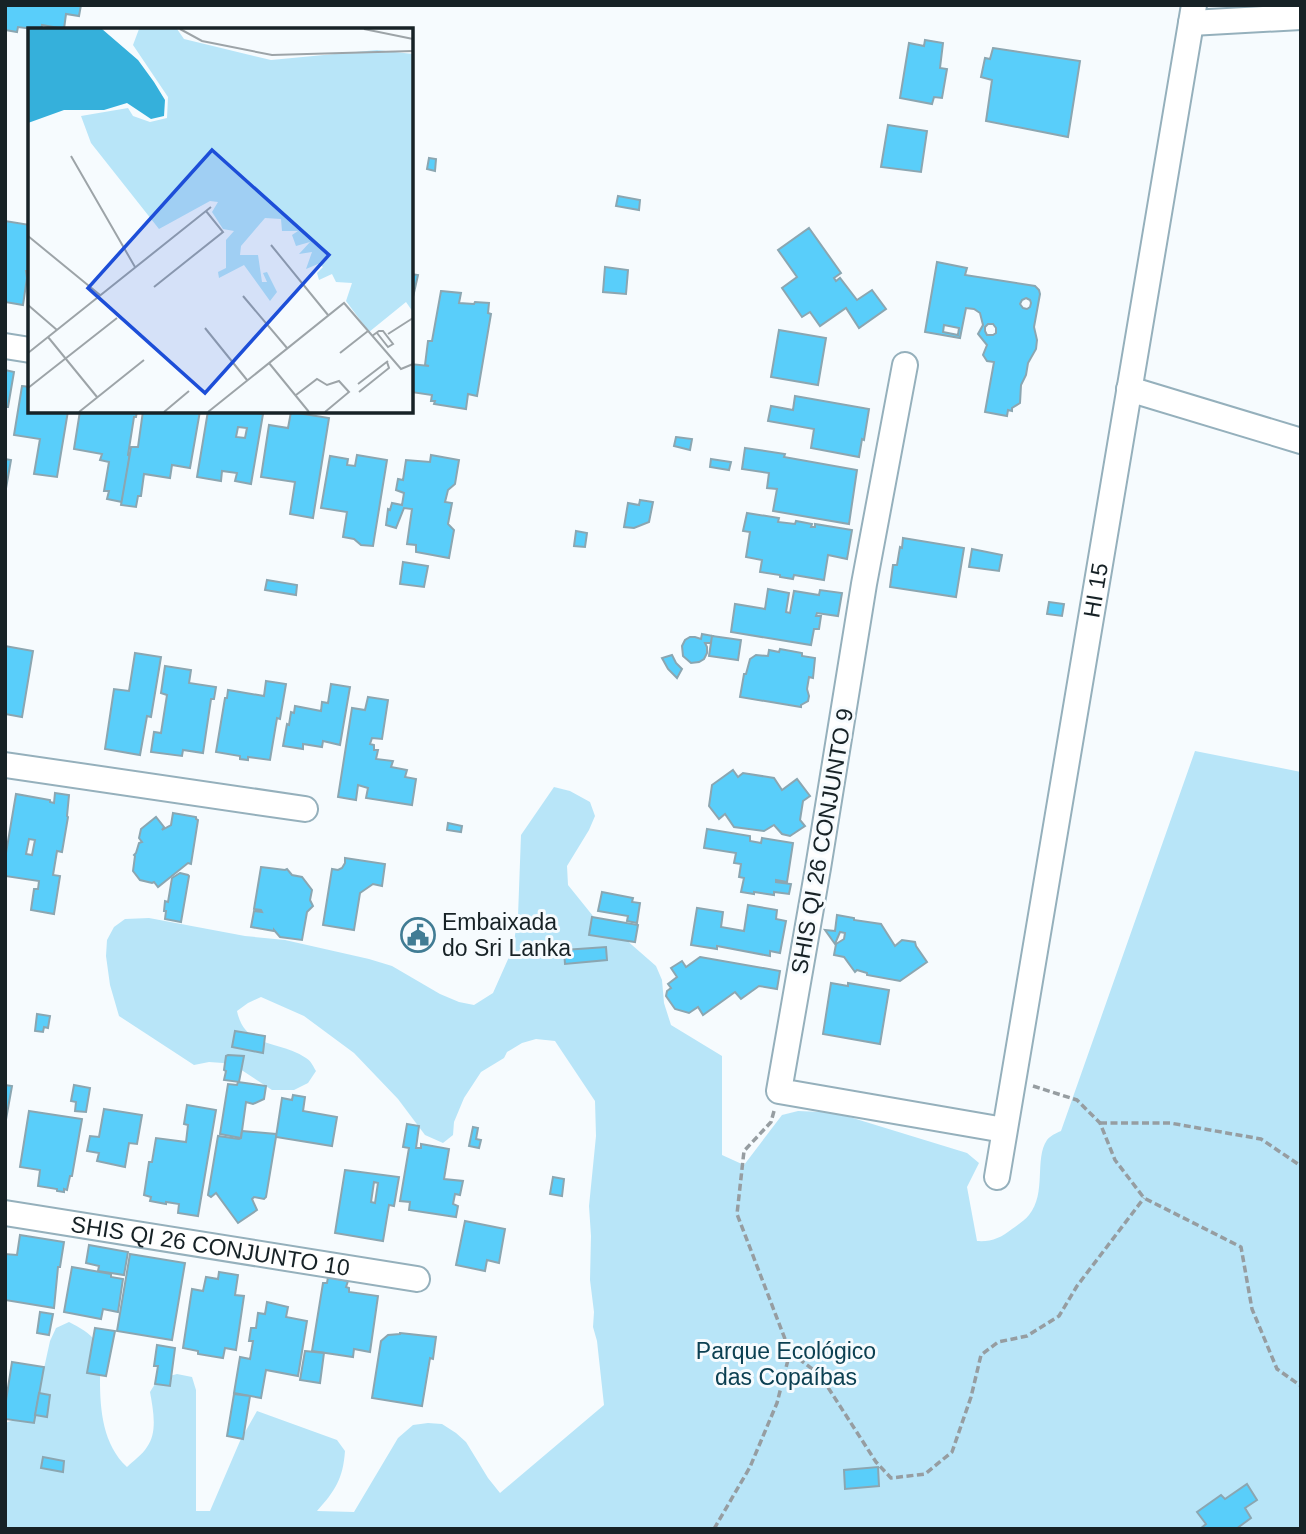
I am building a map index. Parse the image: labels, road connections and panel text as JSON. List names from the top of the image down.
{
  "streets": {
    "street": ["HI 15", "SHIS QI 26 CONJUNTO 9", "SHIS QI 26 CONJUNTO 10"]
  },
  "parks": ["Parque Ecológico das Copaíbas"],
  "places": {
    "public building": ["Embaixada do Sri Lanka"]
  }
}
